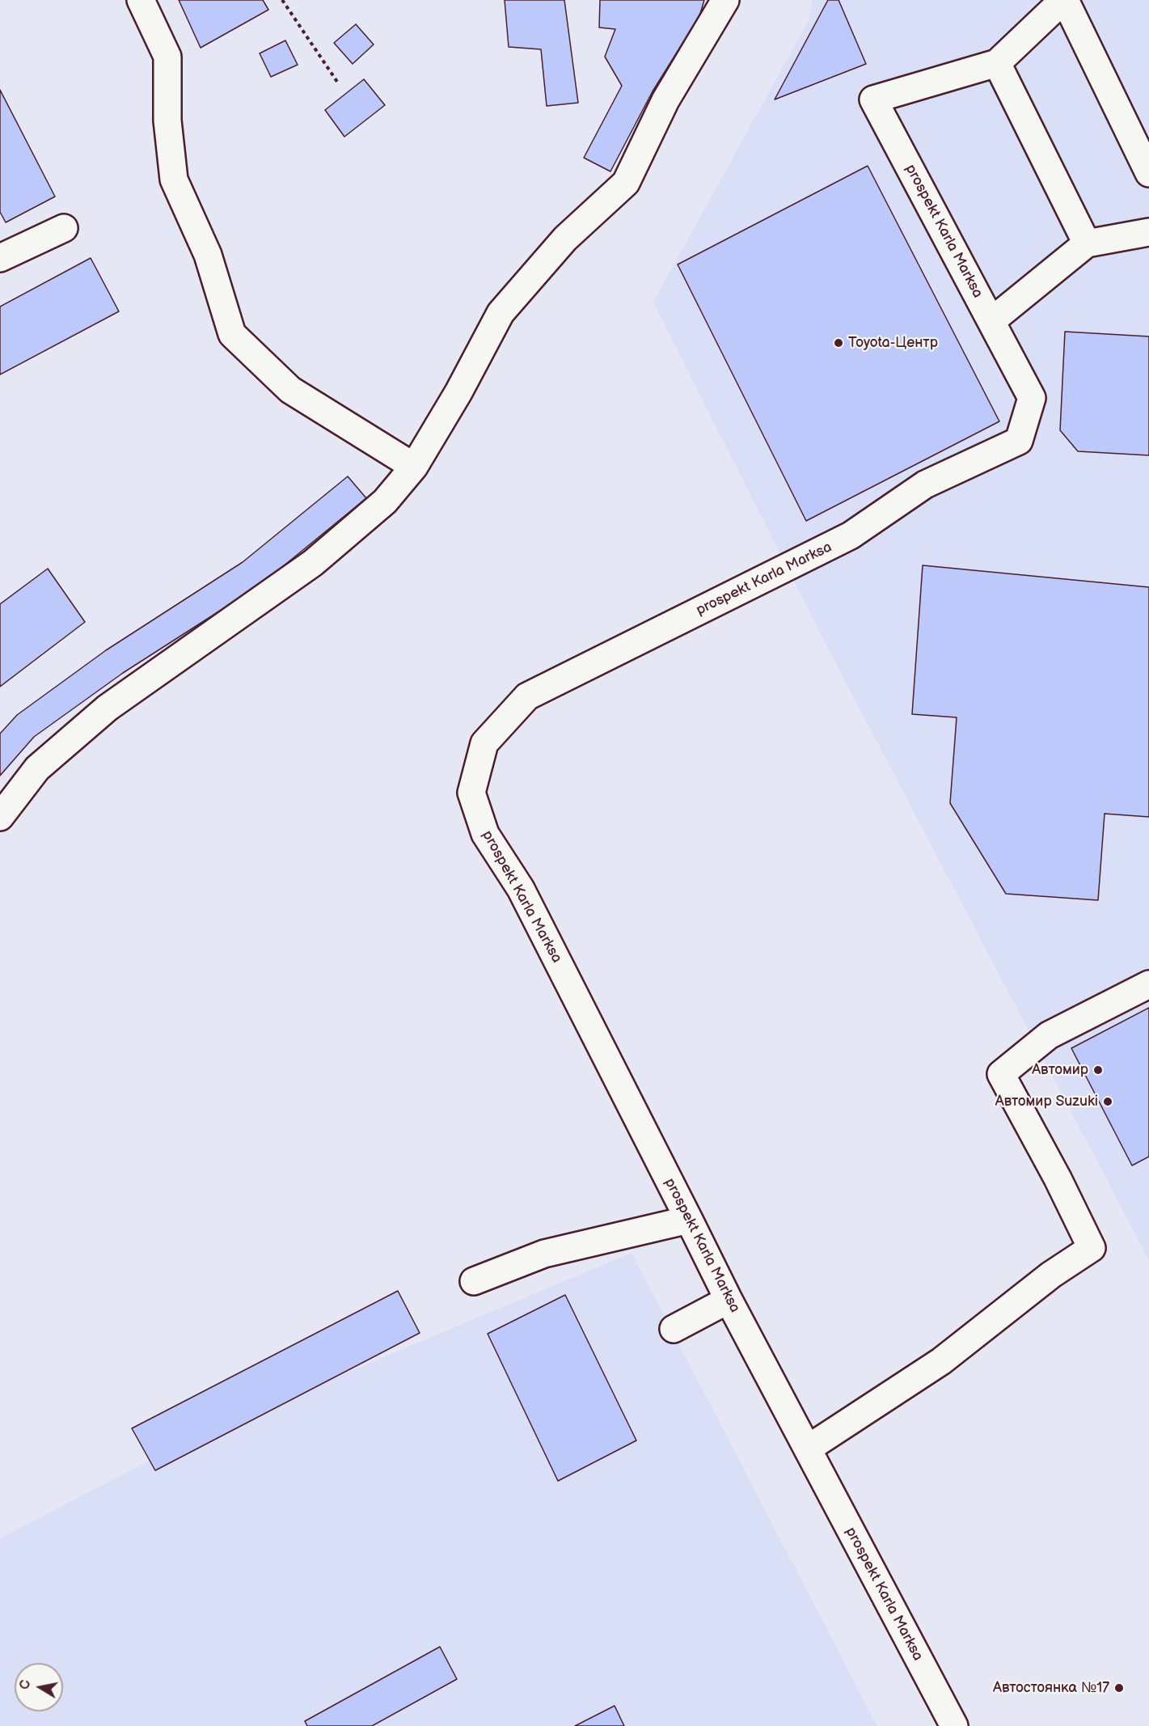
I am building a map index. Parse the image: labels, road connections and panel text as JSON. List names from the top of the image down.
{
  "streets": {
    "street": ["prospekt Karla Marksa"]
  },
  "places": [
    "Toyota-Центр",
    "Автомир",
    "Автомир Suzuki",
    "Автостоянка №17"
  ],
  "north": "left"
}
